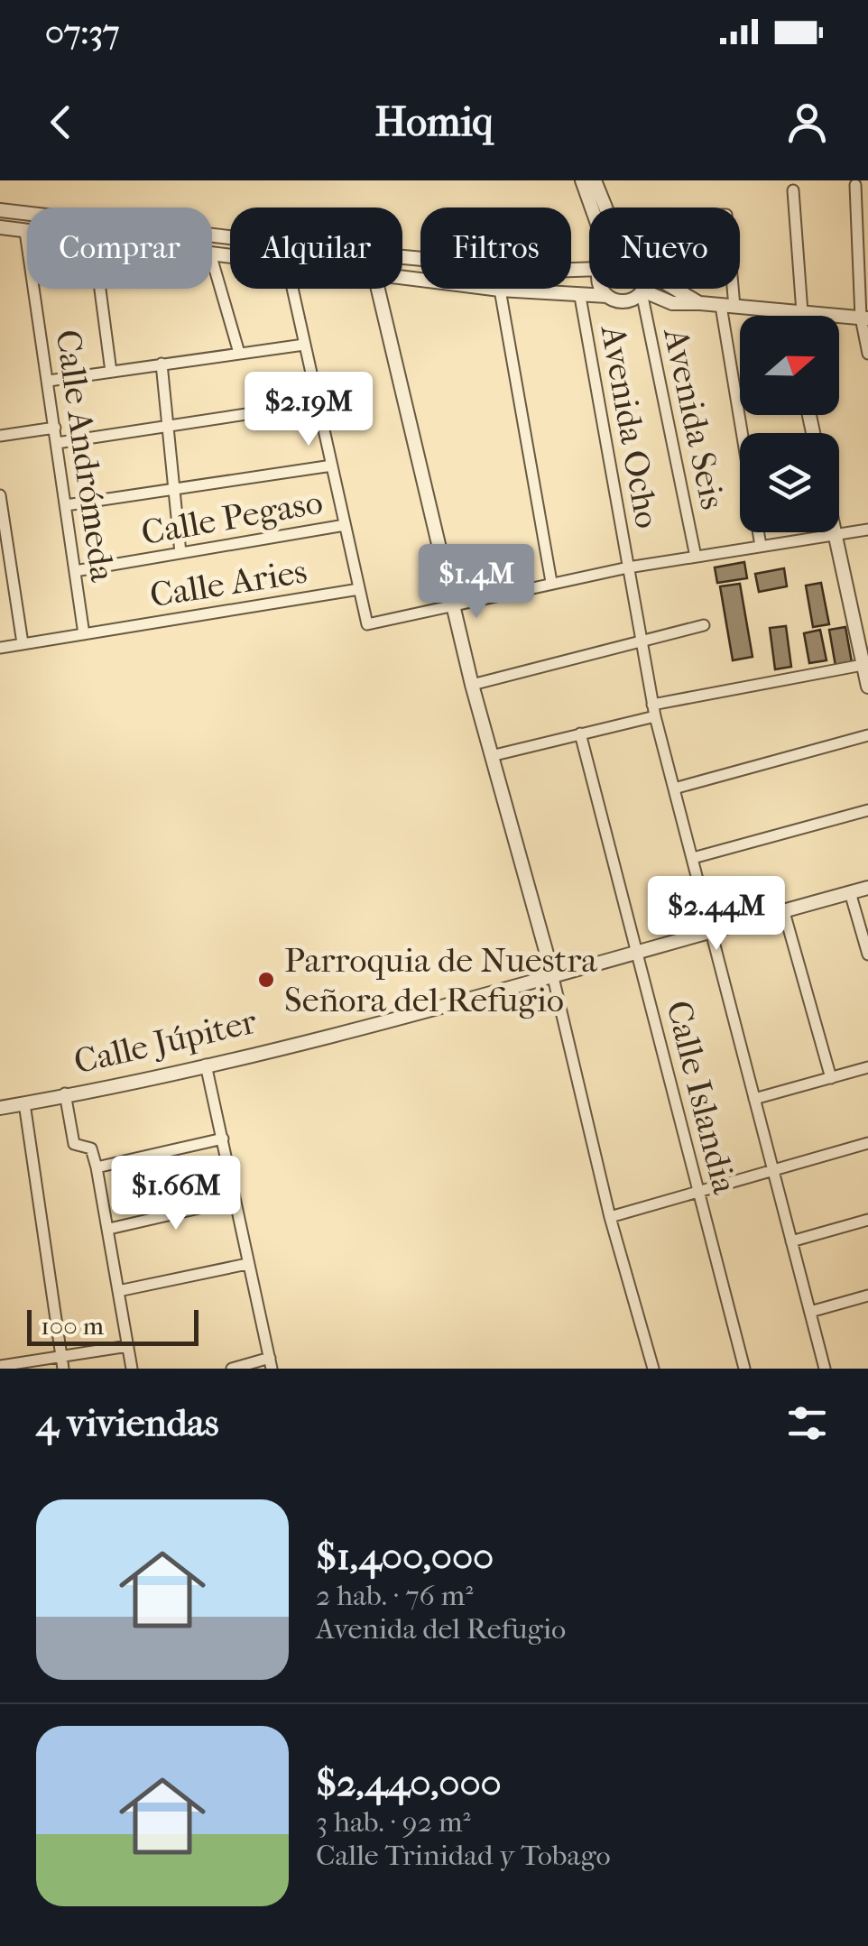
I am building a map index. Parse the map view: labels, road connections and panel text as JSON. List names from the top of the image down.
{
  "streets": {
    "street": [
      "Avenida Seis",
      "Avenida Ocho",
      "Calle Andrómeda",
      "Calle Pegaso",
      "Calle Aries",
      "Calle Júpiter",
      "Calle Islandia"
    ]
  },
  "crossings": [
    ["Avenida Ocho", "Calle Júpiter"],
    ["Calle Andrómeda", "Calle Pegaso"],
    ["Calle Andrómeda", "Calle Aries"],
    ["Calle Júpiter", "Calle Islandia"]
  ],
  "places": ["Parroquia de Nuestra Señora del Refugio"],
  "scale_bar": "100 m",
  "north": "right",
  "page": {
    "status": "07:37",
    "header": "Homiq",
    "chip": [
      "Comprar",
      "Alquilar",
      "Filtros",
      "Nuevo"
    ],
    "price": [
      "$2.19M",
      "$1.4M",
      "$2.44M",
      "$1.66M"
    ],
    "scale": "100 m",
    "heading": "4 viviendas",
    "list": [
      {
        "name": "$1,400,000",
        "note": "2 hab. · 76 m² · Avenida del Refugio"
      },
      {
        "name": "$2,440,000",
        "note": "3 hab. · 92 m² · Calle Trinidad y Tobago"
      }
    ]
  }
}
